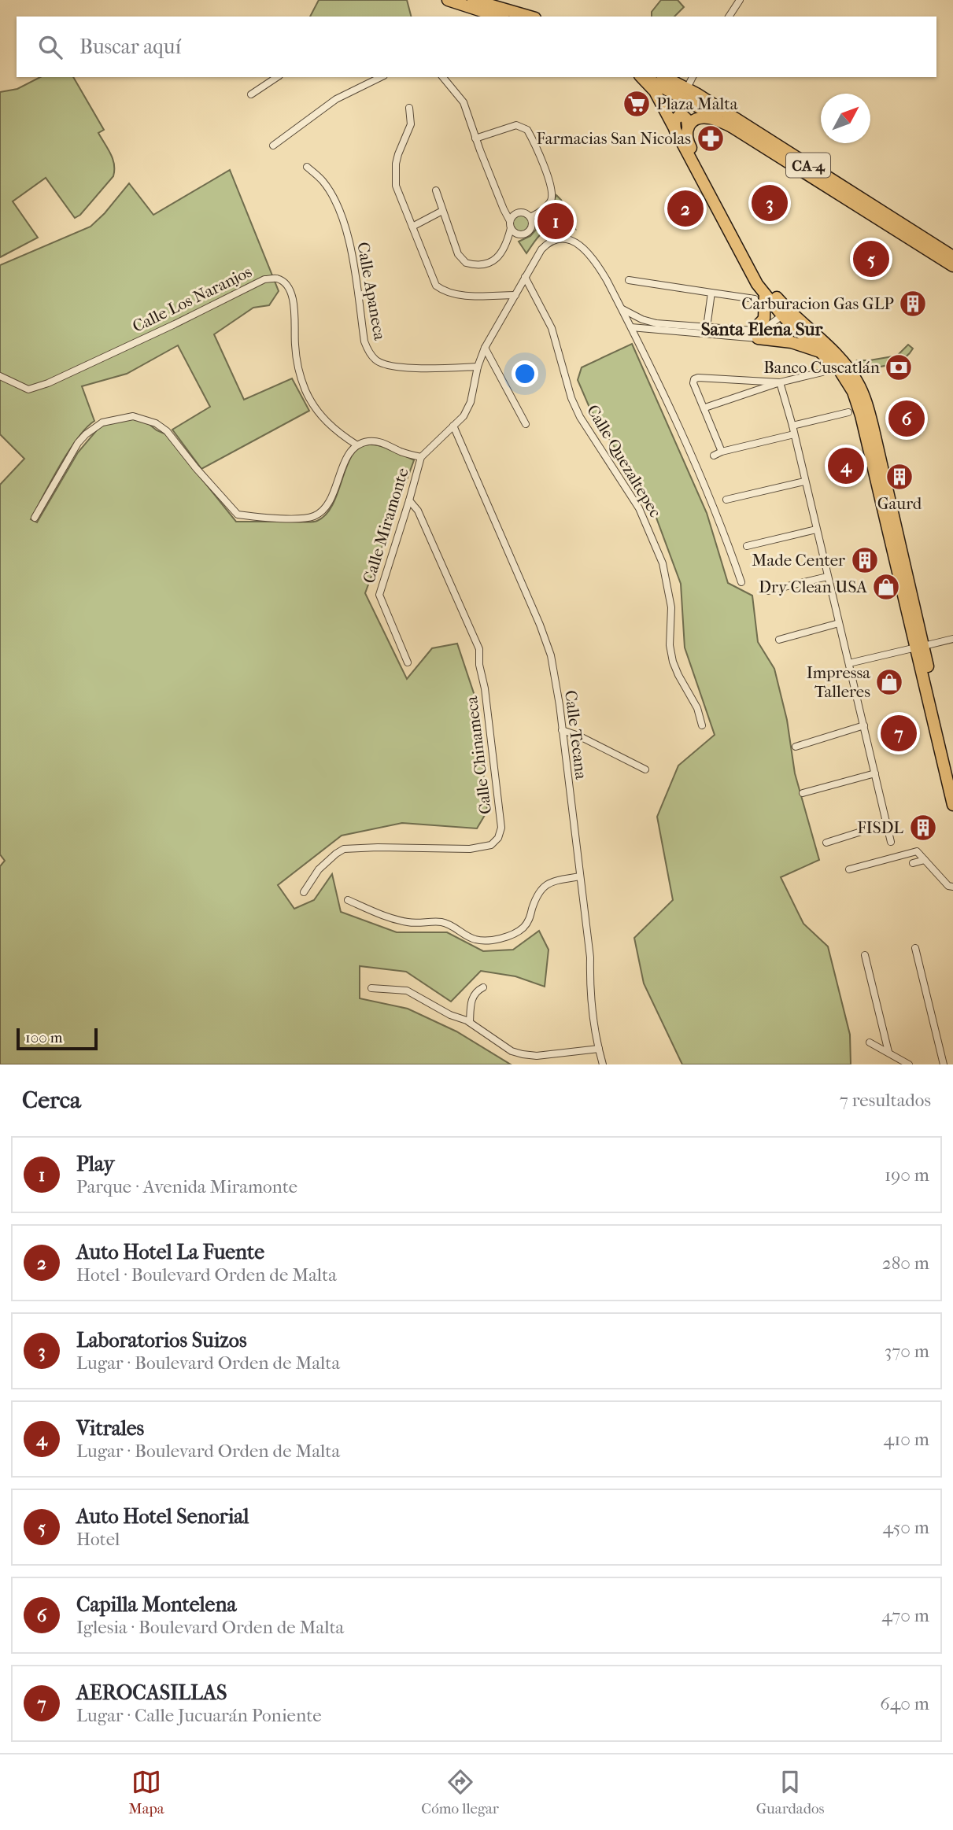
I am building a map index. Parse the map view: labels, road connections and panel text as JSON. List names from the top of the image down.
{
  "streets": {
    "highway": ["CA-4"],
    "street": [
      "Calle Apaneca",
      "Calle Los Naranjos",
      "Calle Quezaltepec",
      "Calle Miramonte",
      "Calle Tecana",
      "Calle Chinameca"
    ]
  },
  "crossings": [
    ["Calle Miramonte", "Calle Chinameca"]
  ],
  "districts": ["Santa Elena Sur"],
  "places": {
    "supermarket": ["Plaza Malta"],
    "pharmacy": ["Farmacias San Nicolas"],
    "building": [
      "Carburacion Gas GLP",
      "Gaurd",
      "Made Center",
      "FISDL"
    ],
    "bank": ["Banco Cuscatlán"],
    "shop": ["Dry Clean USA", "Impressa Talleres"]
  },
  "scale_bar": "100 m",
  "north": "top right",
  "page": {
    "search": "Buscar aquí",
    "pins": [
      "3",
      "2",
      "1",
      "5",
      "6",
      "4",
      "7"
    ],
    "scale": "100 m",
    "heading": ["Cerca", "7 resultados"],
    "list": [
      {
        "mark": "1",
        "name": "Play",
        "note": "Parque · Avenida Miramonte",
        "value": "190 m"
      },
      {
        "mark": "2",
        "name": "Auto Hotel La Fuente",
        "note": "Hotel · Boulevard Orden de Malta",
        "value": "280 m"
      },
      {
        "mark": "3",
        "name": "Laboratorios Suizos",
        "note": "Lugar · Boulevard Orden de Malta",
        "value": "370 m"
      },
      {
        "mark": "4",
        "name": "Vitrales",
        "note": "Lugar · Boulevard Orden de Malta",
        "value": "410 m"
      },
      {
        "mark": "5",
        "name": "Auto Hotel Senorial",
        "note": "Hotel",
        "value": "450 m"
      },
      {
        "mark": "6",
        "name": "Capilla Montelena",
        "note": "Iglesia · Boulevard Orden de Malta",
        "value": "470 m"
      },
      {
        "mark": "7",
        "name": "AEROCASILLAS",
        "note": "Lugar · Calle Jucuarán Poniente",
        "value": "640 m"
      }
    ],
    "nav": ["Mapa", "Cómo llegar", "Guardados"]
  }
}
